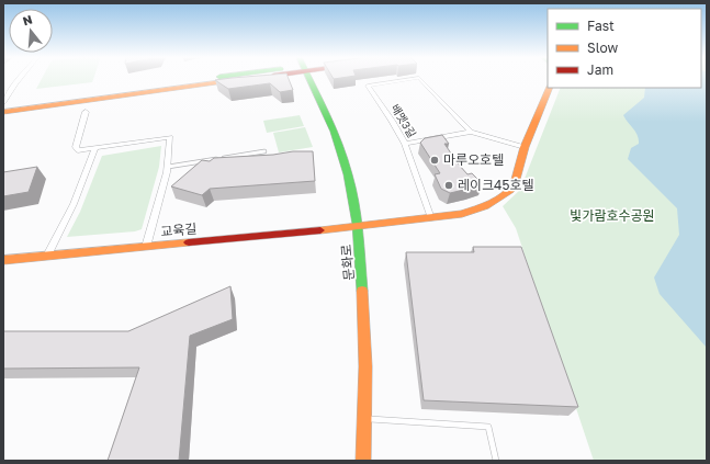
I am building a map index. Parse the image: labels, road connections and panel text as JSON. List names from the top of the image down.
{
  "streets": {
    "street": ["배멧3길", "교육길", "문화로"]
  },
  "crossings": [
    ["교육길", "문화로"]
  ],
  "parks": ["빛가람호수공원"],
  "places": ["마루오호텔", "레이크45호텔"],
  "legend": ["Fast", "Slow", "Jam"],
  "north": "top"
}
